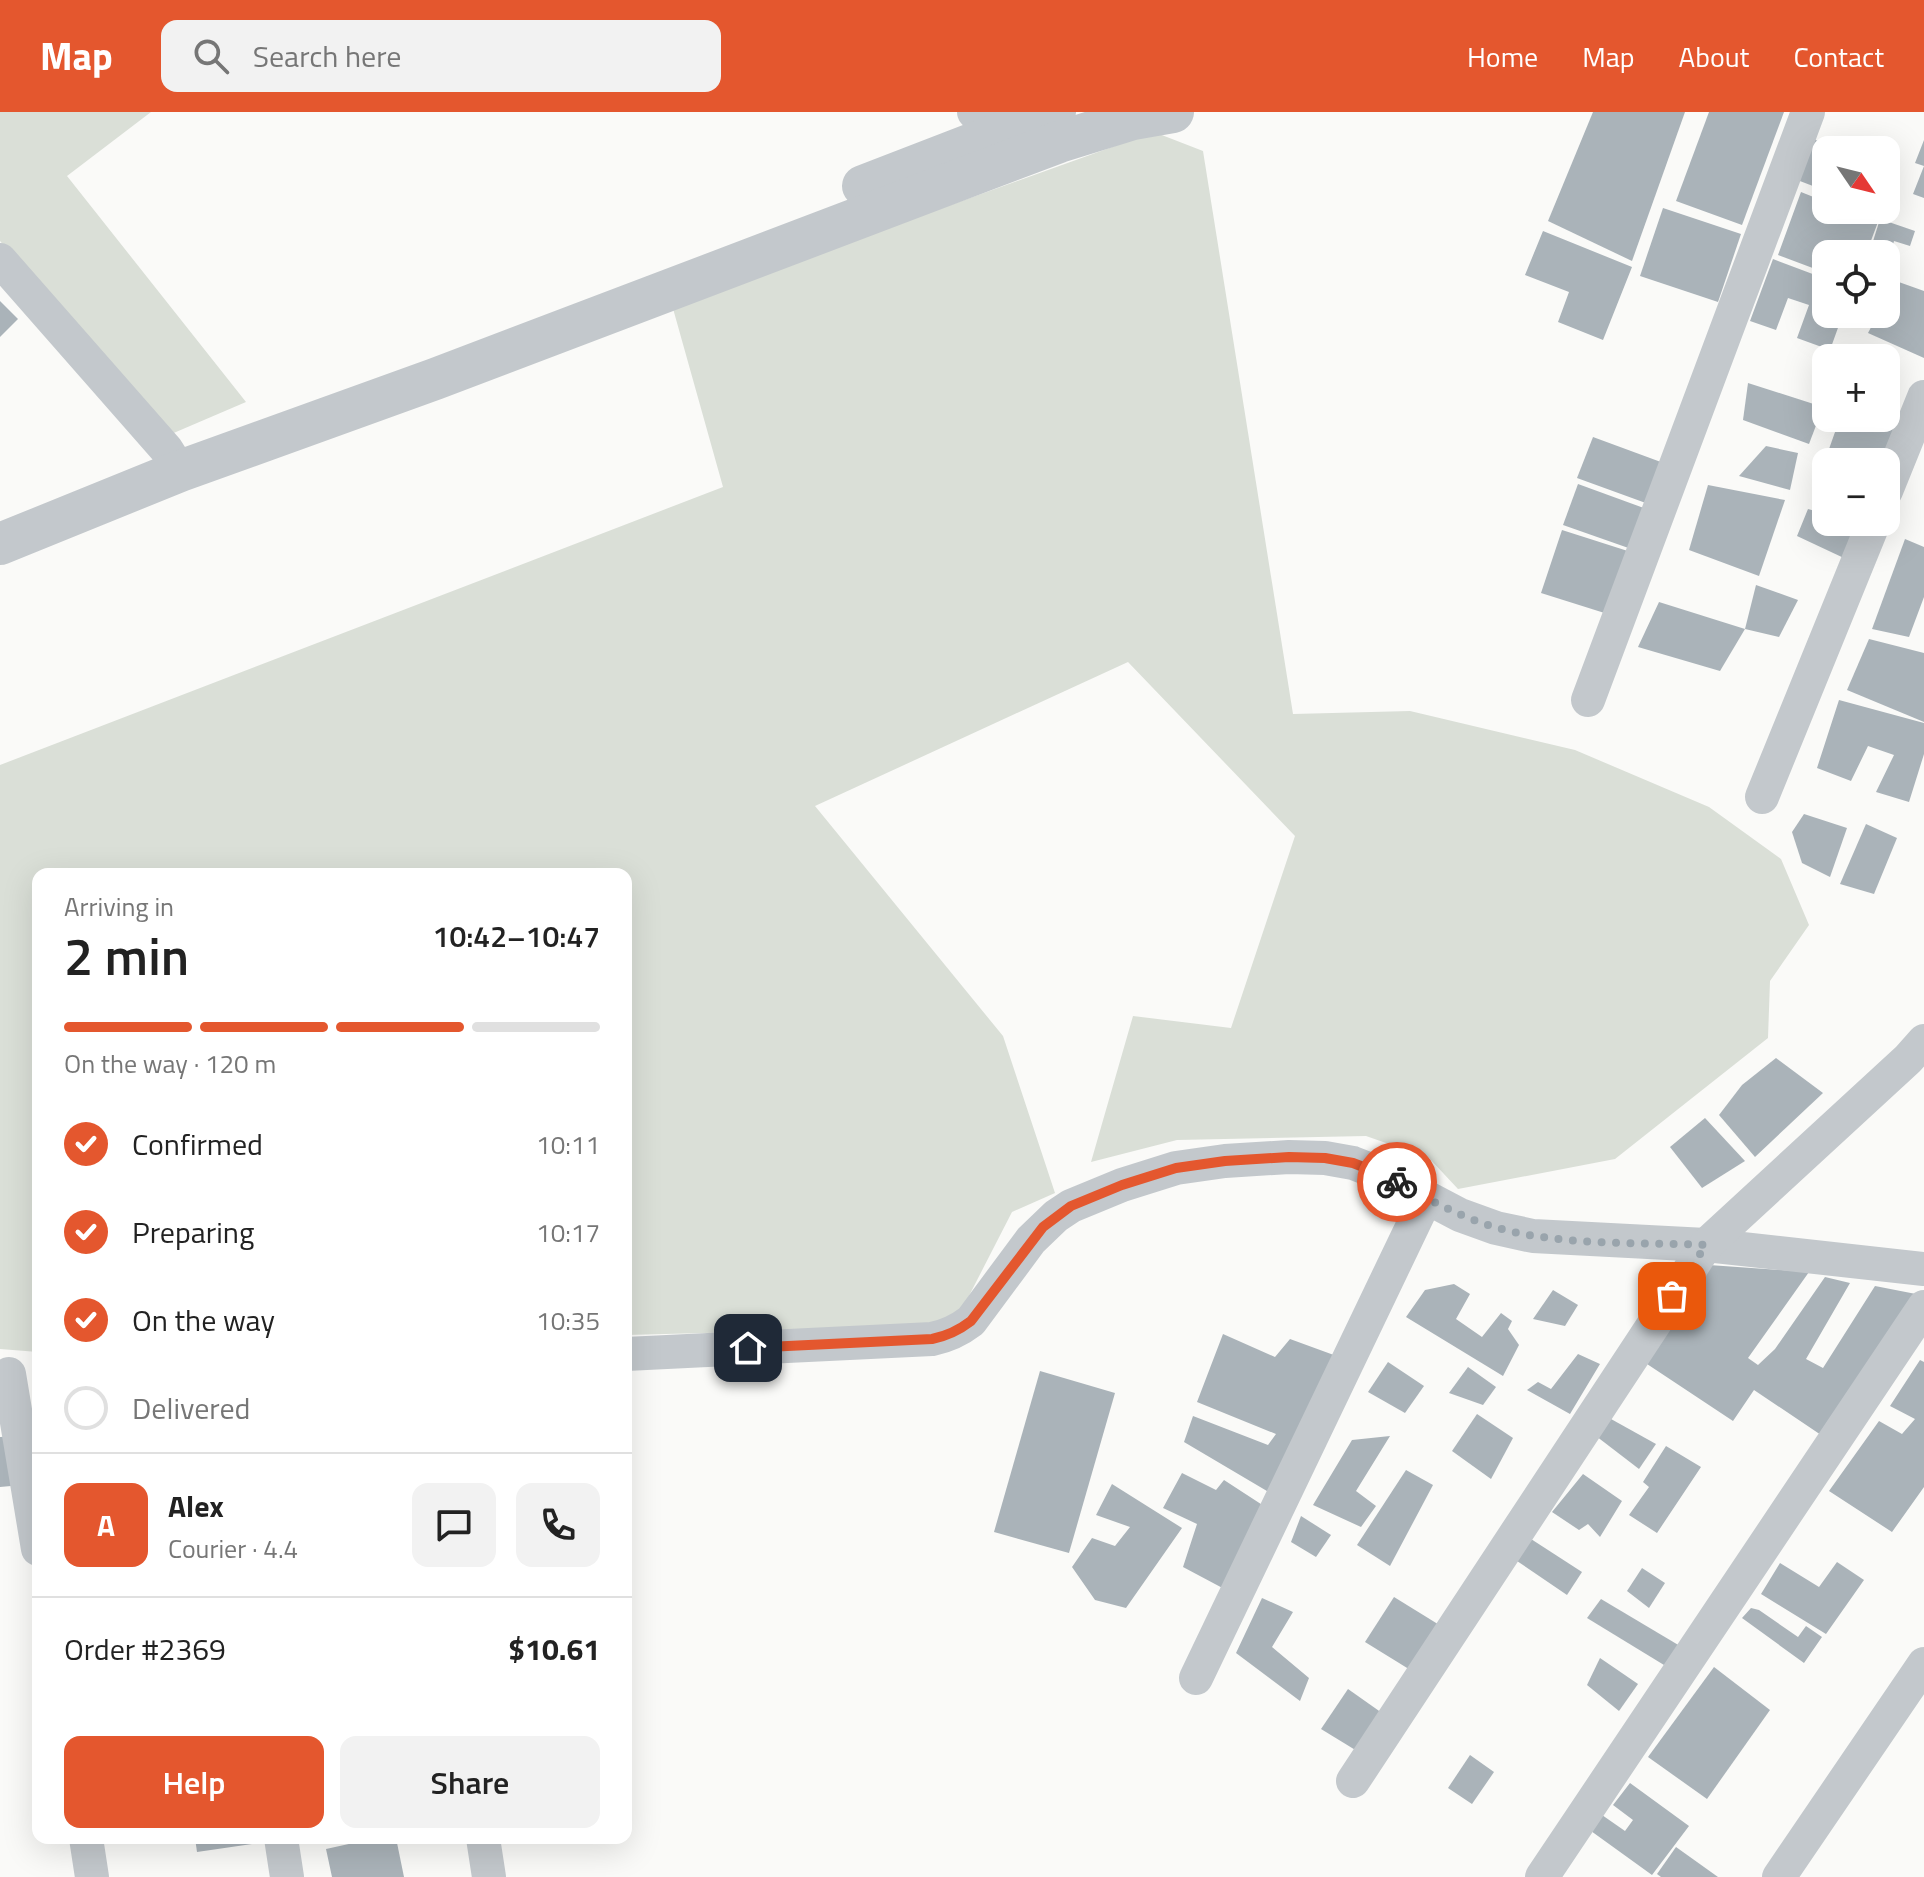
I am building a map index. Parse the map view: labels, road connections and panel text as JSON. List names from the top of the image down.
{
  "north": "bottom right",
  "page": {
    "header": "Map",
    "search": "Search here",
    "nav": [
      "Home",
      "Map",
      "About",
      "Contact"
    ],
    "map_buttons": ["+", "−"],
    "heading": ["2 min", "Arriving in", "10:42–10:47"],
    "panel": [
      "Alex",
      "Courier · 4.4",
      "Order #2369",
      "$10.61"
    ],
    "bar": "On the way · 120 m",
    "list": [
      ["Confirmed", "10:11"],
      ["Preparing", "10:17"],
      ["On the way", "10:35"],
      "Delivered"
    ],
    "round": "A",
    "buttons": ["Help", "Share"]
  }
}
